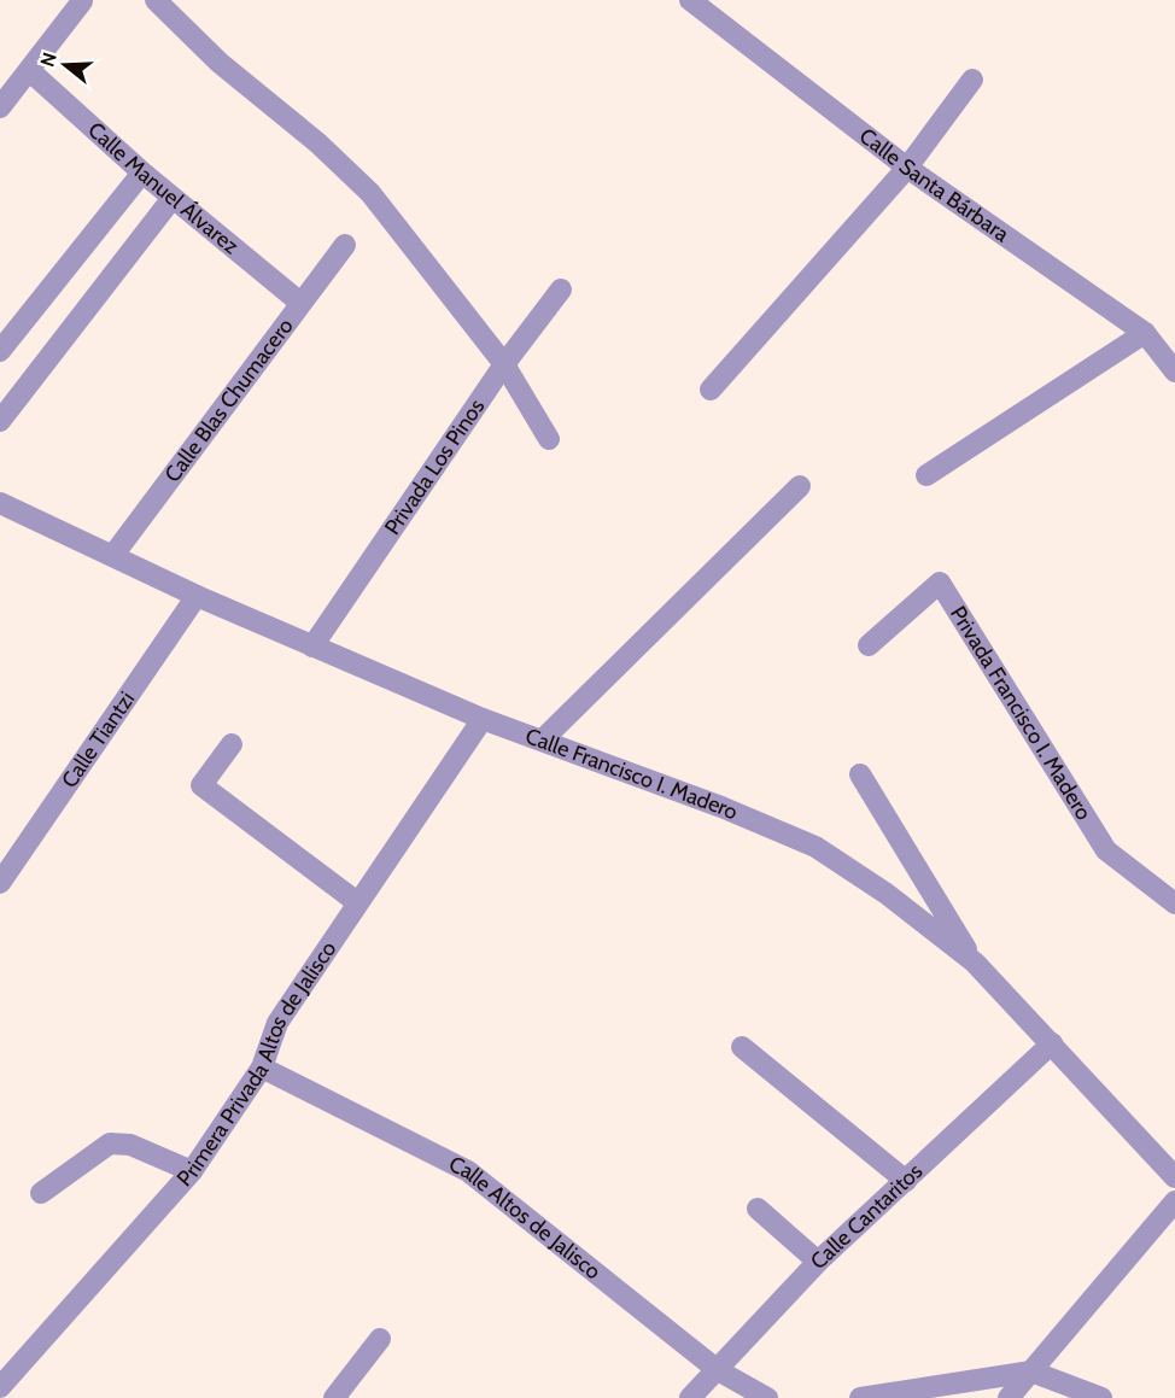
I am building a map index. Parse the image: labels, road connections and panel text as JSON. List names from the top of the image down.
{
  "streets": {
    "street": [
      "Calle Santa Bárbara",
      "Calle Manuel Álvarez",
      "Calle Blas Chumacero",
      "Privada Los Pinos",
      "Privada Francisco I. Madero",
      "Calle Tiantzi",
      "Calle Francisco I. Madero",
      "Primera Privada Altos de Jalisco",
      "Calle Cantaritos",
      "Calle Altos de Jalisco"
    ]
  },
  "crossings": [
    ["Calle Manuel Álvarez", "Calle Blas Chumacero"],
    ["Calle Blas Chumacero", "Calle Francisco I. Madero"],
    ["Privada Los Pinos", "Calle Francisco I. Madero"],
    ["Calle Tiantzi", "Calle Francisco I. Madero"],
    ["Calle Francisco I. Madero", "Primera Privada Altos de Jalisco"],
    ["Calle Francisco I. Madero", "Calle Cantaritos"],
    ["Primera Privada Altos de Jalisco", "Calle Altos de Jalisco"],
    ["Calle Cantaritos", "Calle Altos de Jalisco"]
  ],
  "north": "left"
}
